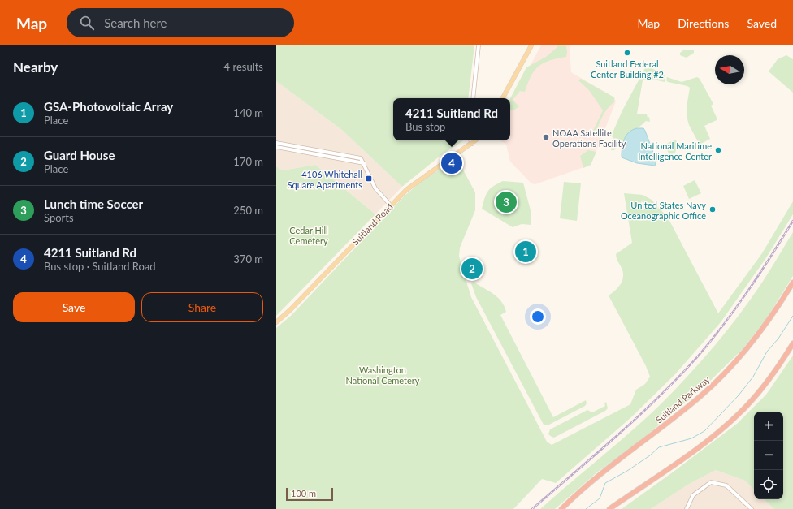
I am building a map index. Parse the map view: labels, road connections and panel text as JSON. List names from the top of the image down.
{
  "streets": {
    "highway": ["Suitland Parkway"],
    "main road": ["Suitland Road"]
  },
  "parks": ["Cedar Hill Cemetery", "Washington National Cemetery"],
  "places": {
    "other": [
      "Suitland Federal Center Building #2",
      "NOAA Satellite Operations Facility",
      "National Maritime Intelligence Center",
      "United States Navy Oceanographic Office"
    ],
    "transit": ["4106 Whitehall Square Apartments"]
  },
  "scale_bar": "100 m",
  "north": "left",
  "page": {
    "header": "Map",
    "search": "Search here",
    "nav": ["Map", "Directions", "Saved"],
    "heading": ["Nearby", "4 results"],
    "list": [
      {
        "mark": "1",
        "name": "GSA-Photovoltaic Array",
        "note": "Place",
        "value": "140 m"
      },
      {
        "mark": "2",
        "name": "Guard House",
        "note": "Place",
        "value": "170 m"
      },
      {
        "mark": "3",
        "name": "Lunch time Soccer",
        "note": "Sports",
        "value": "250 m"
      },
      {
        "mark": "4",
        "name": "4211 Suitland Rd",
        "note": "Bus stop · Suitland Road",
        "value": "370 m"
      }
    ],
    "popup": ["4211 Suitland Rd", "Bus stop"],
    "pins": [
      "4",
      "3",
      "1",
      "2"
    ],
    "buttons": ["Save", "Share"],
    "map_buttons": ["+", "−"],
    "scale": "100 m"
  }
}
